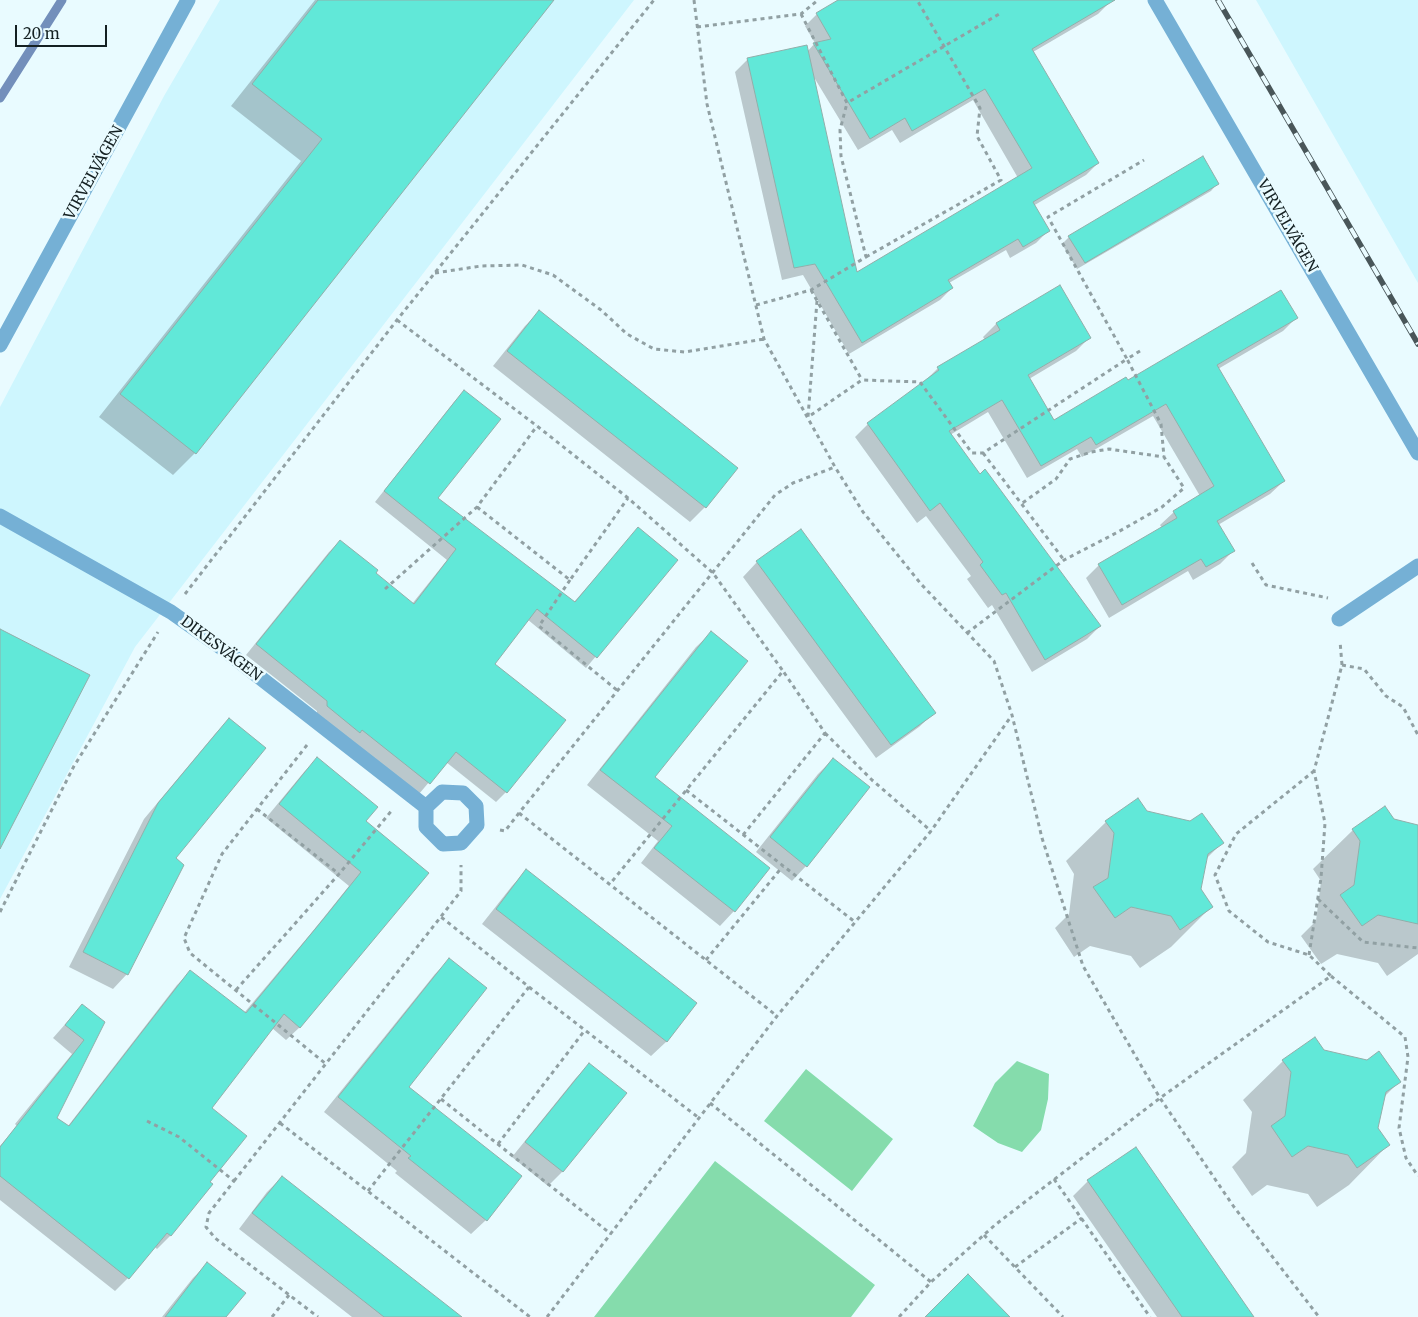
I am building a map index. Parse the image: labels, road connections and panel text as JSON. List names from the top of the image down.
{
  "streets": {
    "street": ["VIRVELVÄGEN", "DIKESVÄGEN"]
  },
  "scale_bar": "20 m"
}
